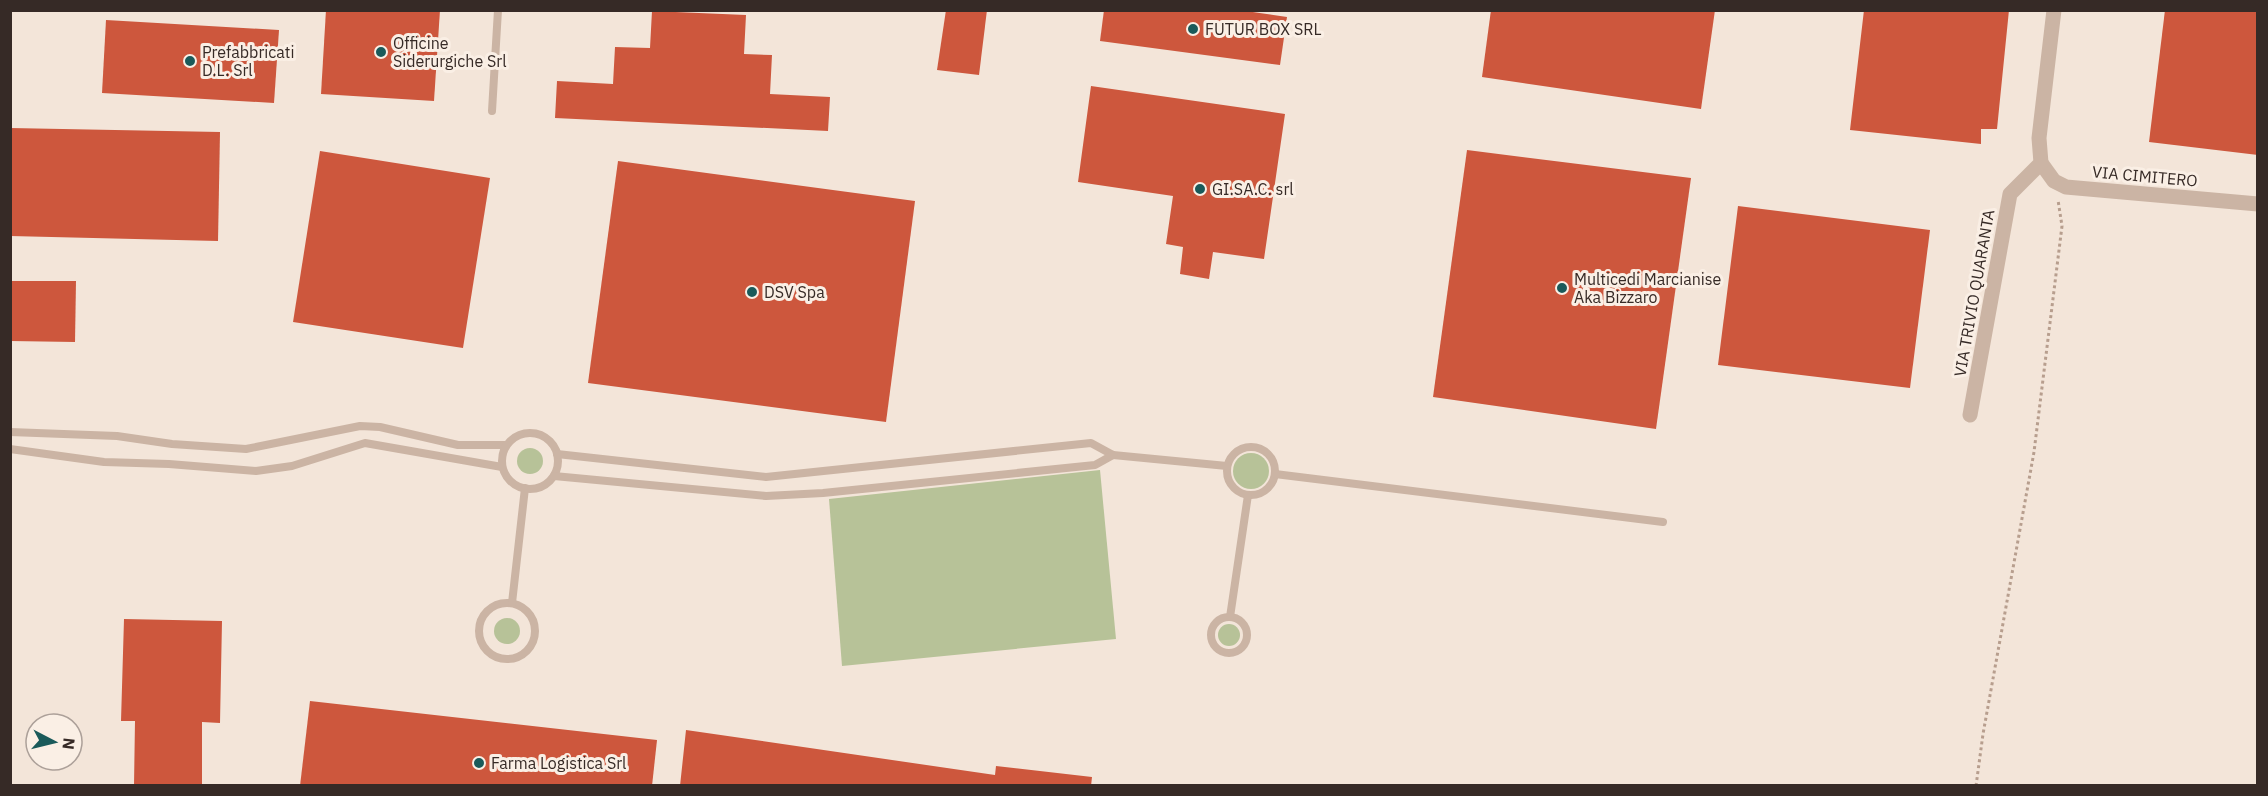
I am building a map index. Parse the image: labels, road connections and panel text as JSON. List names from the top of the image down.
{
  "streets": {
    "street": ["VIA CIMITERO", "VIA TRIVIO QUARANTA"]
  },
  "places": [
    "FUTUR BOX SRL",
    "Officine Siderurgiche Srl",
    "Prefabbricati D.L. Srl",
    "GI.SA.C. srl",
    "Multicedi Marcianise Aka Bizzaro",
    "DSV Spa",
    "Farma Logistica Srl"
  ],
  "north": "right"
}
